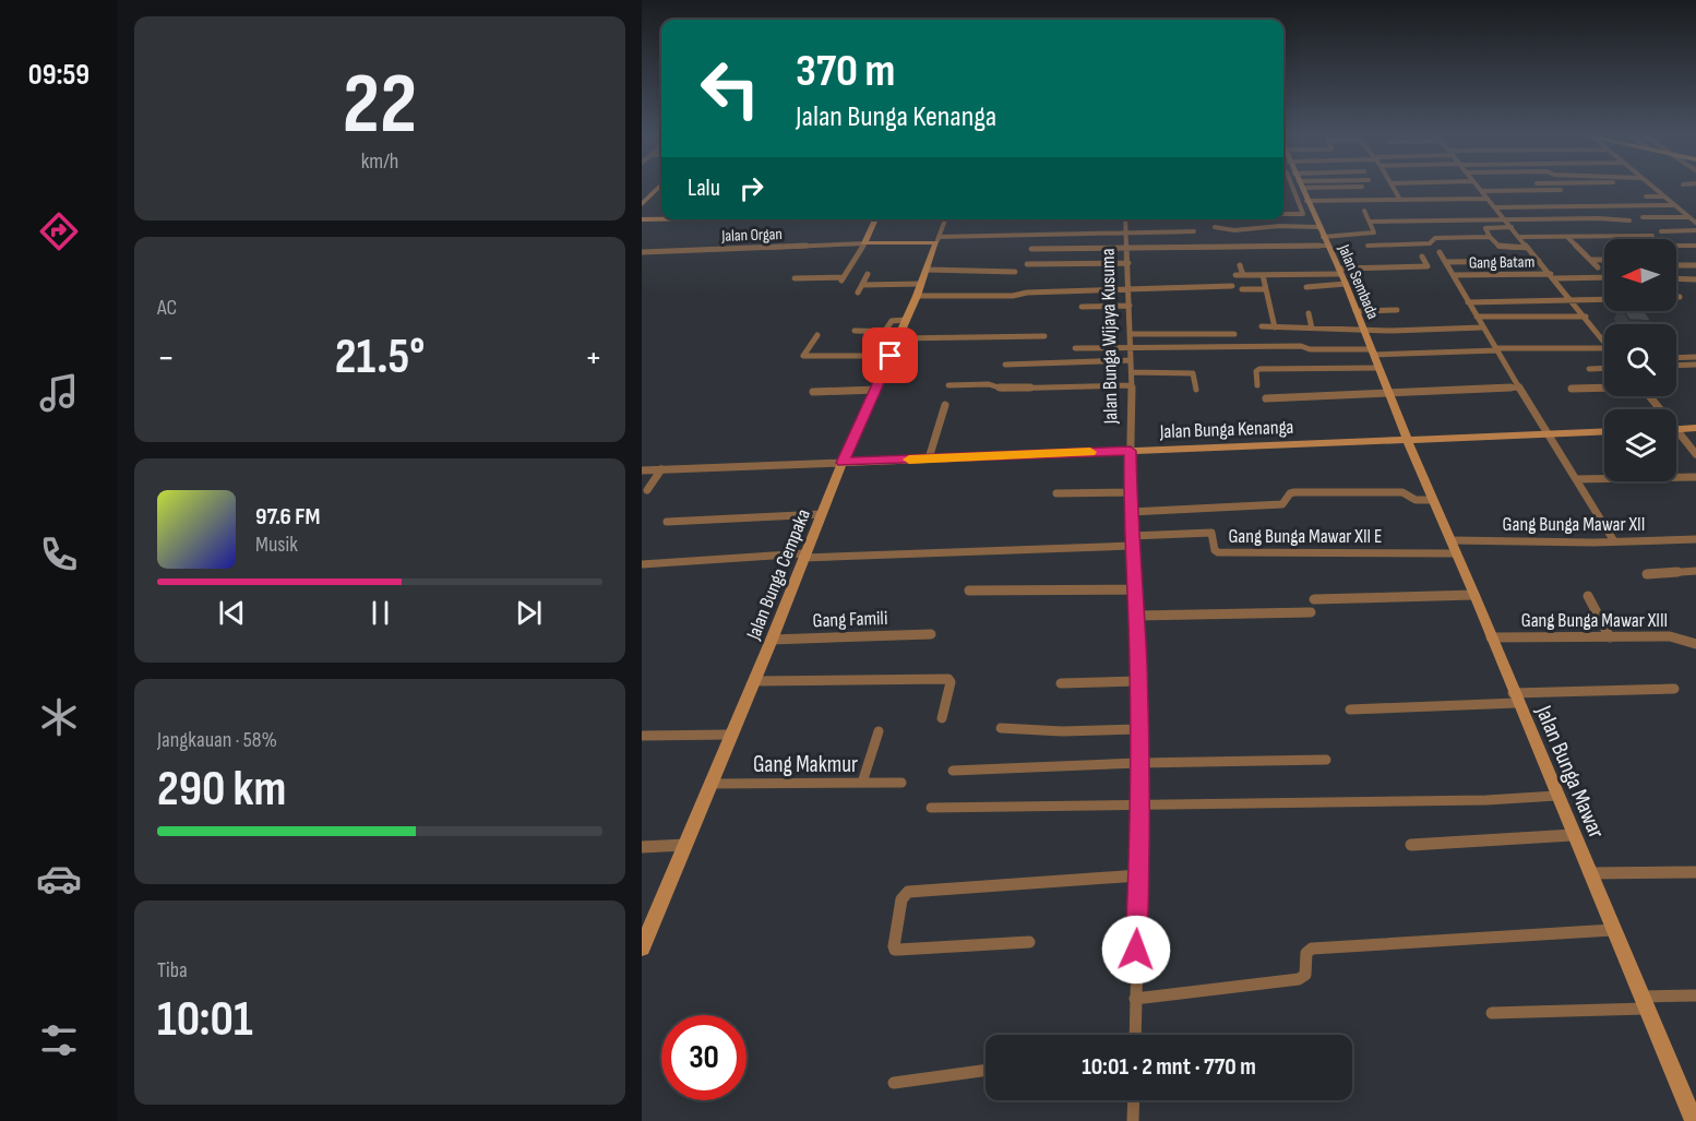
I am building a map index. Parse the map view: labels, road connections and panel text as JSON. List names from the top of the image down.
{
  "streets": {
    "street": [
      "Jalan Organ",
      "Gang Batam",
      "Jalan Sembada",
      "Jalan Bunga Wijaya Kusuma",
      "Jalan Bunga Kenanga",
      "Gang Bunga Mawar XII",
      "Gang Bunga Mawar XII E",
      "Jalan Bunga Cempaka",
      "Gang Famili",
      "Gang Bunga Mawar XIII",
      "Gang Makmur",
      "Jalan Bunga Mawar"
    ]
  },
  "crossings": [
    ["Jalan Sembada", "Jalan Bunga Kenanga"],
    ["Jalan Sembada", "Jalan Bunga Mawar"],
    ["Jalan Bunga Wijaya Kusuma", "Jalan Bunga Kenanga"],
    ["Jalan Bunga Wijaya Kusuma", "Gang Bunga Mawar XII E"],
    ["Jalan Bunga Kenanga", "Jalan Bunga Cempaka"],
    ["Jalan Bunga Kenanga", "Jalan Bunga Mawar"],
    ["Gang Bunga Mawar XII", "Gang Bunga Mawar XII E"],
    ["Gang Bunga Mawar XII", "Jalan Bunga Mawar"],
    ["Gang Bunga Mawar XII E", "Jalan Bunga Mawar"],
    ["Jalan Bunga Cempaka", "Gang Famili"],
    ["Jalan Bunga Cempaka", "Gang Makmur"],
    ["Gang Bunga Mawar XIII", "Jalan Bunga Mawar"]
  ],
  "north": "left",
  "page": {
    "tabs": "09:59",
    "tile": [
      ["22", "km/h"],
      "AC",
      ["Jangkauan · 58%", "290 km"],
      ["Tiba", "10:01"]
    ],
    "turn": ["370 m", "Jalan Bunga Kenanga"],
    "then": "Lalu",
    "heat": ["−", "21.5°", "+"],
    "song": ["97.6 FM", "Musik"],
    "limit": "30",
    "trip": "10:01 · 2 mnt · 770 m"
  }
}
